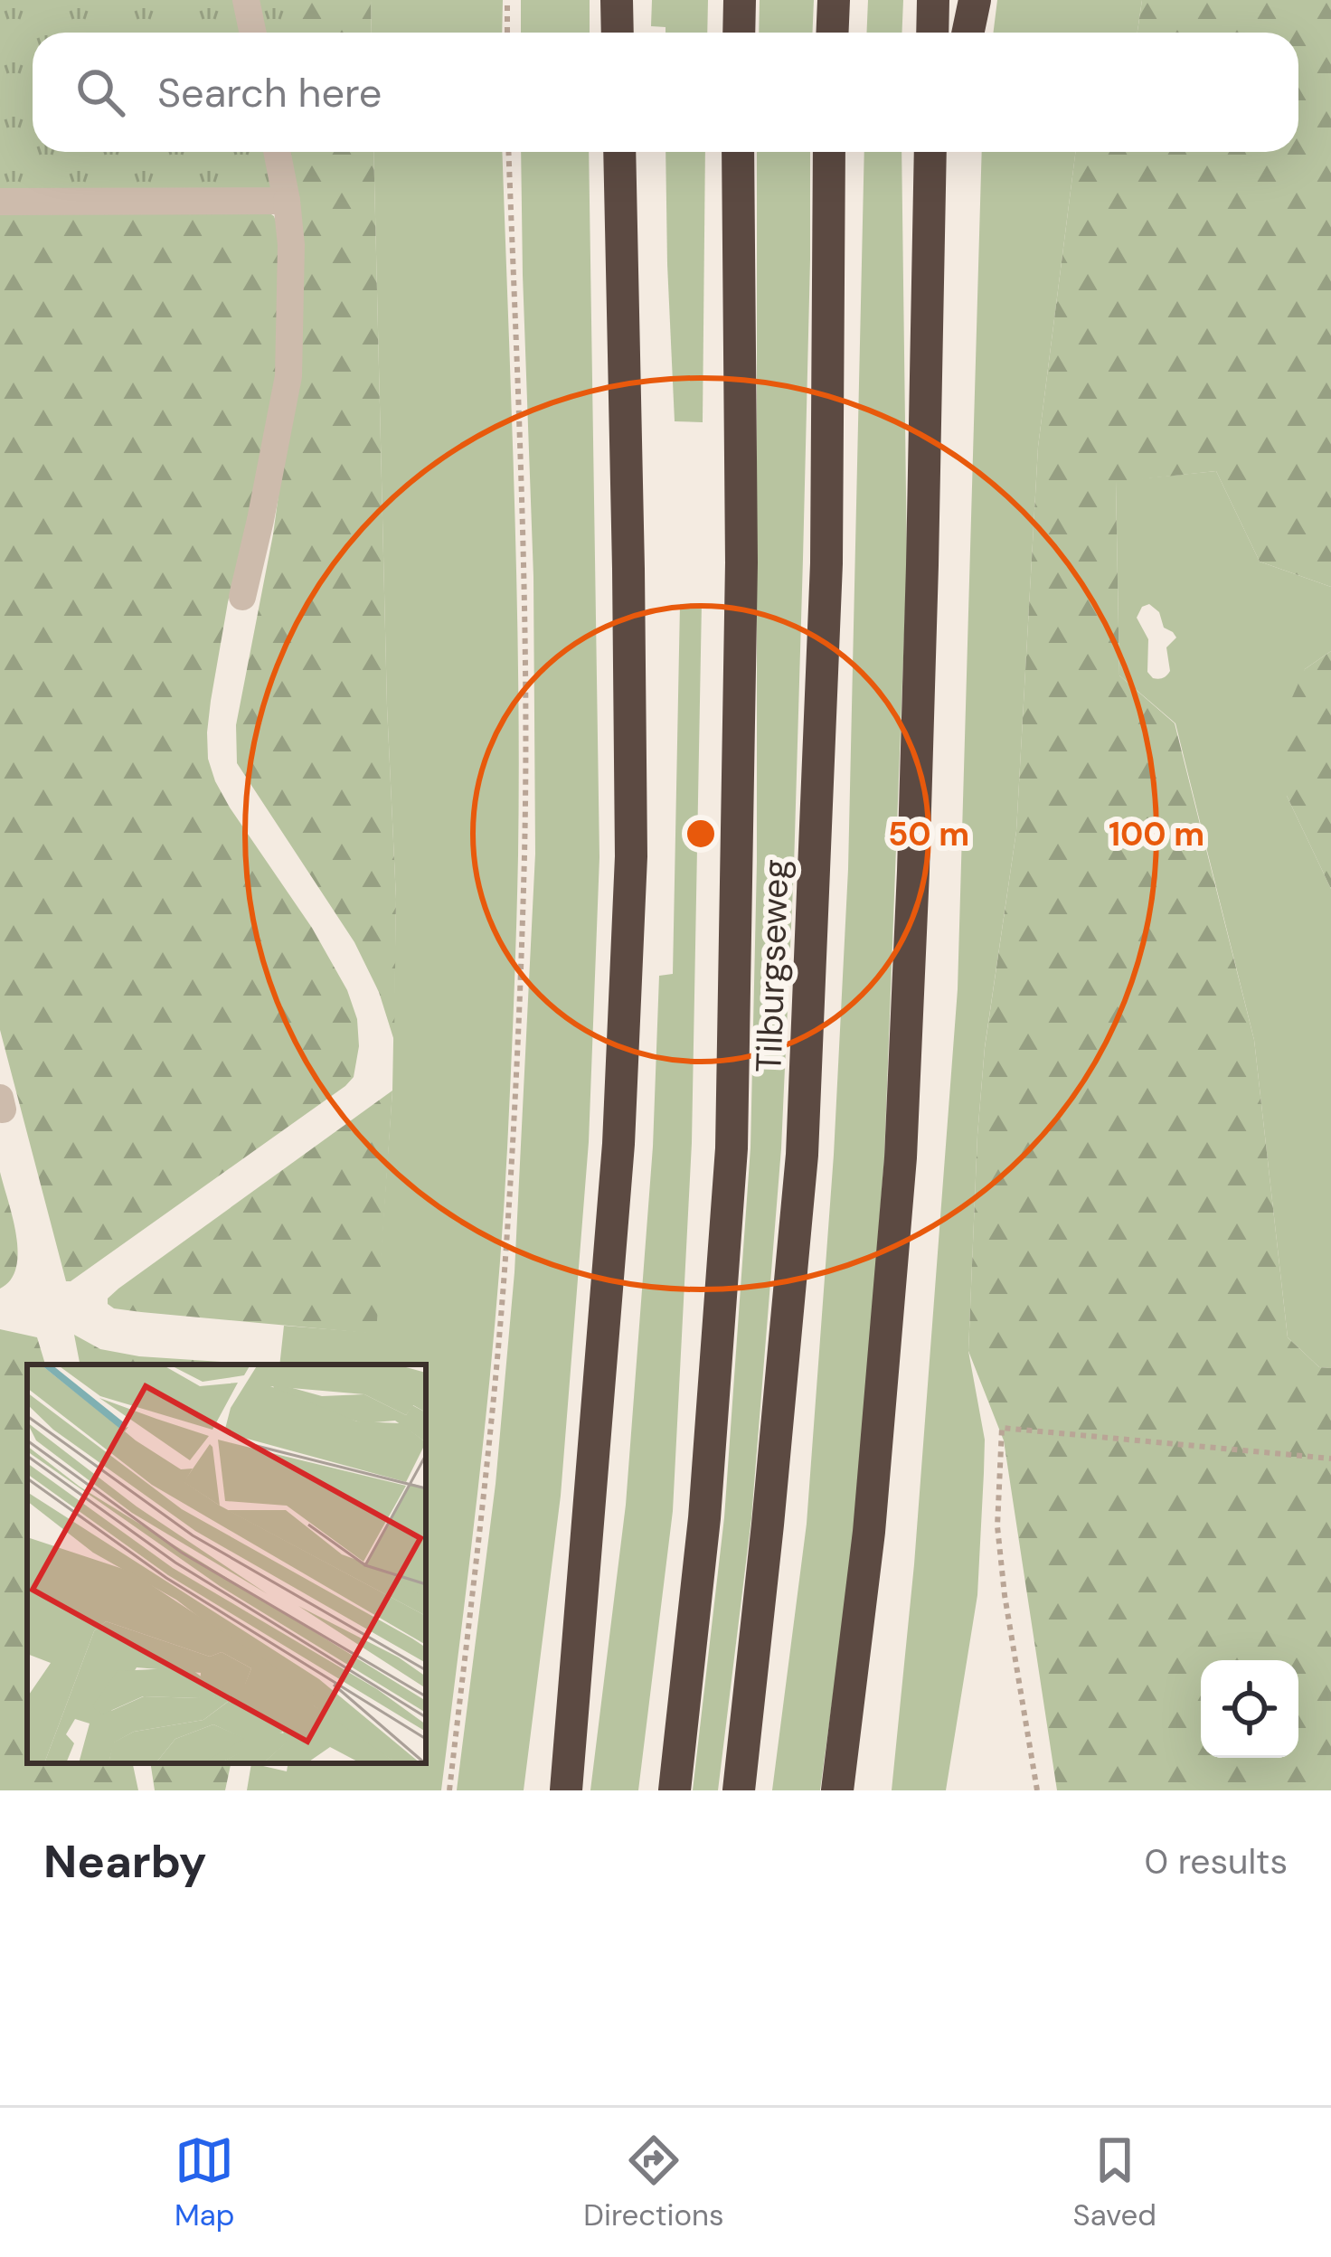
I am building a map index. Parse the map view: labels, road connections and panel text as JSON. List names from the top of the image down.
{
  "streets": {
    "highway": ["Tilburgseweg"]
  },
  "page": {
    "search": "Search here",
    "heading": ["Nearby", "0 results"],
    "nav": ["Map", "Directions", "Saved"]
  },
  "rings": ["50 m", "100 m"]
}
